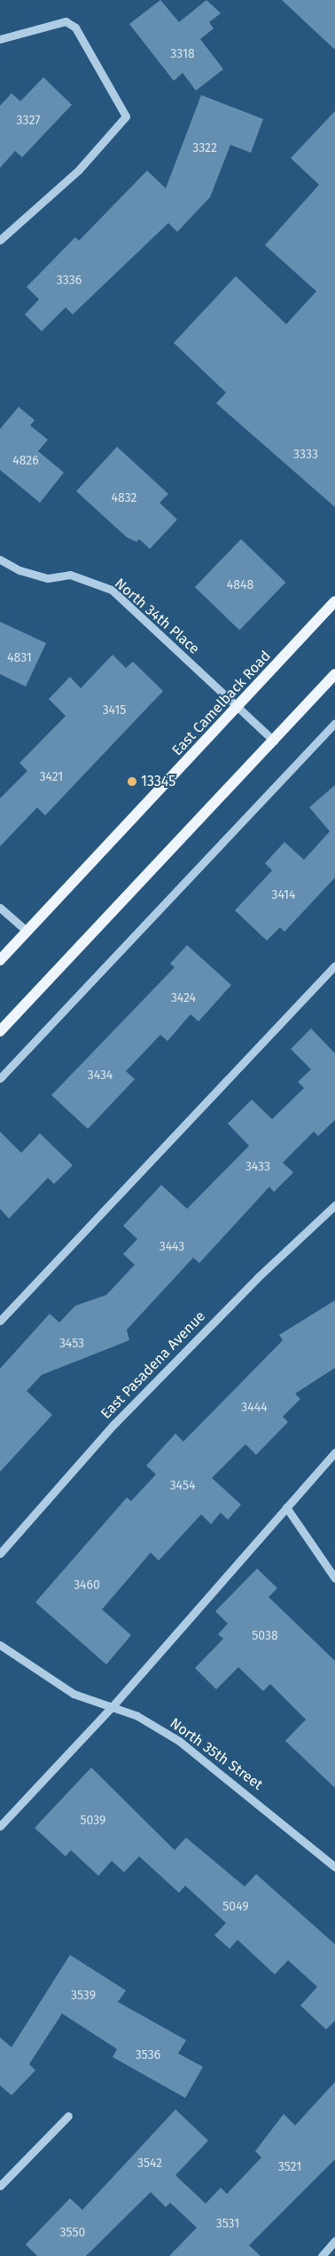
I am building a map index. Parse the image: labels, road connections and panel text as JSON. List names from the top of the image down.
{
  "streets": {
    "main road": ["East Camelback Road"],
    "street": ["North 34th Place", "East Pasadena Avenue", "North 35th Street"]
  },
  "crossings": [
    ["North 34th Place", "East Camelback Road"]
  ],
  "places": ["13345"],
  "house_numbers": [
    "3318",
    "3327",
    "3322",
    "3336",
    "3333",
    "4826",
    "4832",
    "4848",
    "4831",
    "3415",
    "3421",
    "3414",
    "3424",
    "3434",
    "3433",
    "3443",
    "3453",
    "3444",
    "3454",
    "3460",
    "5038",
    "5039",
    "5049",
    "3539",
    "3536",
    "3542",
    "3521",
    "3531",
    "3550"
  ]
}
